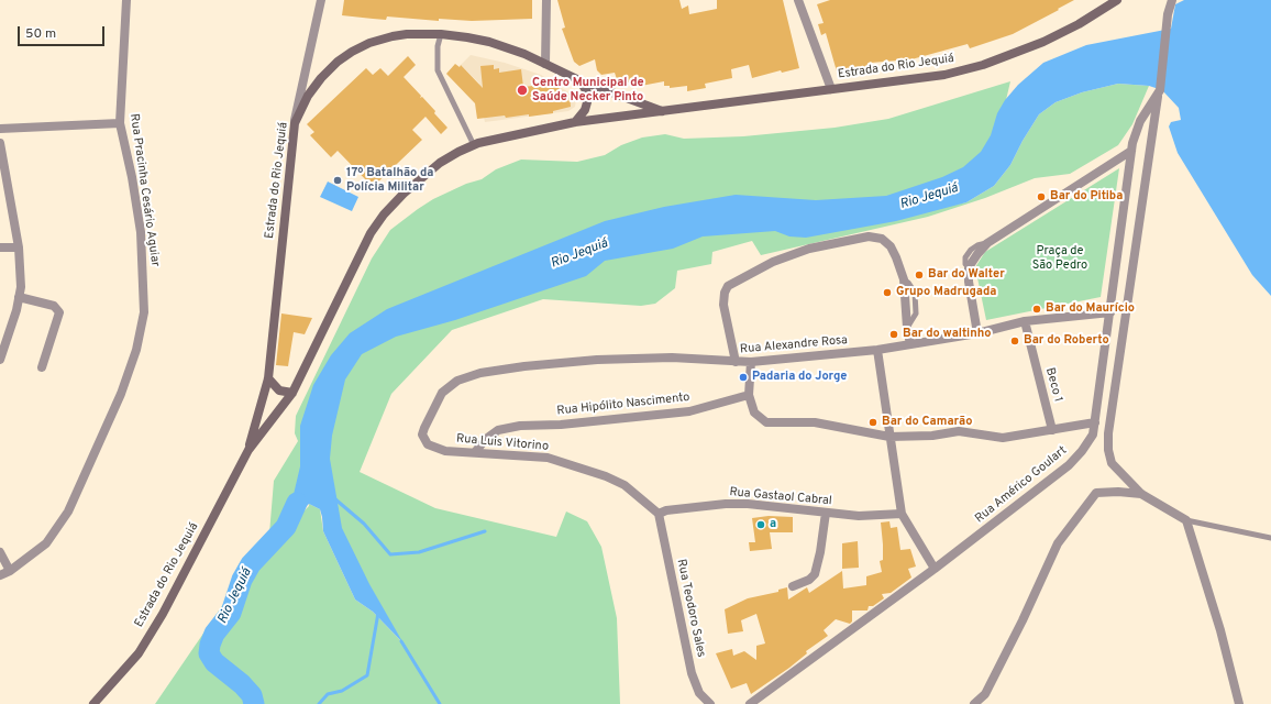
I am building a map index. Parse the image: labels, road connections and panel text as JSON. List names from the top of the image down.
{
  "streets": {
    "main road": ["Estrada do Rio Jequiá"],
    "street": [
      "Rua Pracinha Cesário Aguiar",
      "Rua Alexandre Rosa",
      "Beco 1",
      "Rua Hipólito Nascimento",
      "Rua Luis Vitorino",
      "Rua Américo Goulart",
      "Rua Gastaol Cabral",
      "Rua Teodoro Sales"
    ]
  },
  "crossings": [
    ["Rua Alexandre Rosa", "Beco 1"],
    ["Rua Alexandre Rosa", "Rua Luis Vitorino"],
    ["Rua Alexandre Rosa", "Rua Américo Goulart"],
    ["Rua Hipólito Nascimento", "Rua Luis Vitorino"],
    ["Rua Luis Vitorino", "Rua Gastaol Cabral"],
    ["Rua Luis Vitorino", "Rua Teodoro Sales"],
    ["Rua Gastaol Cabral", "Rua Teodoro Sales"]
  ],
  "water": ["Rio Jequiá"],
  "parks": ["Praça de São Pedro"],
  "places": [
    "Centro Municipal de Saúde Necker Pinto",
    "17º Batalhão da Polícia Militar",
    "Bar do Pitiba",
    "Bar do Walter",
    "Grupo Madrugada",
    "Bar do Maurício",
    "Bar do waltinho",
    "Bar do Roberto",
    "Padaria do Jorge",
    "Bar do Camarão",
    "a"
  ],
  "scale_bar": "50 m"
}
